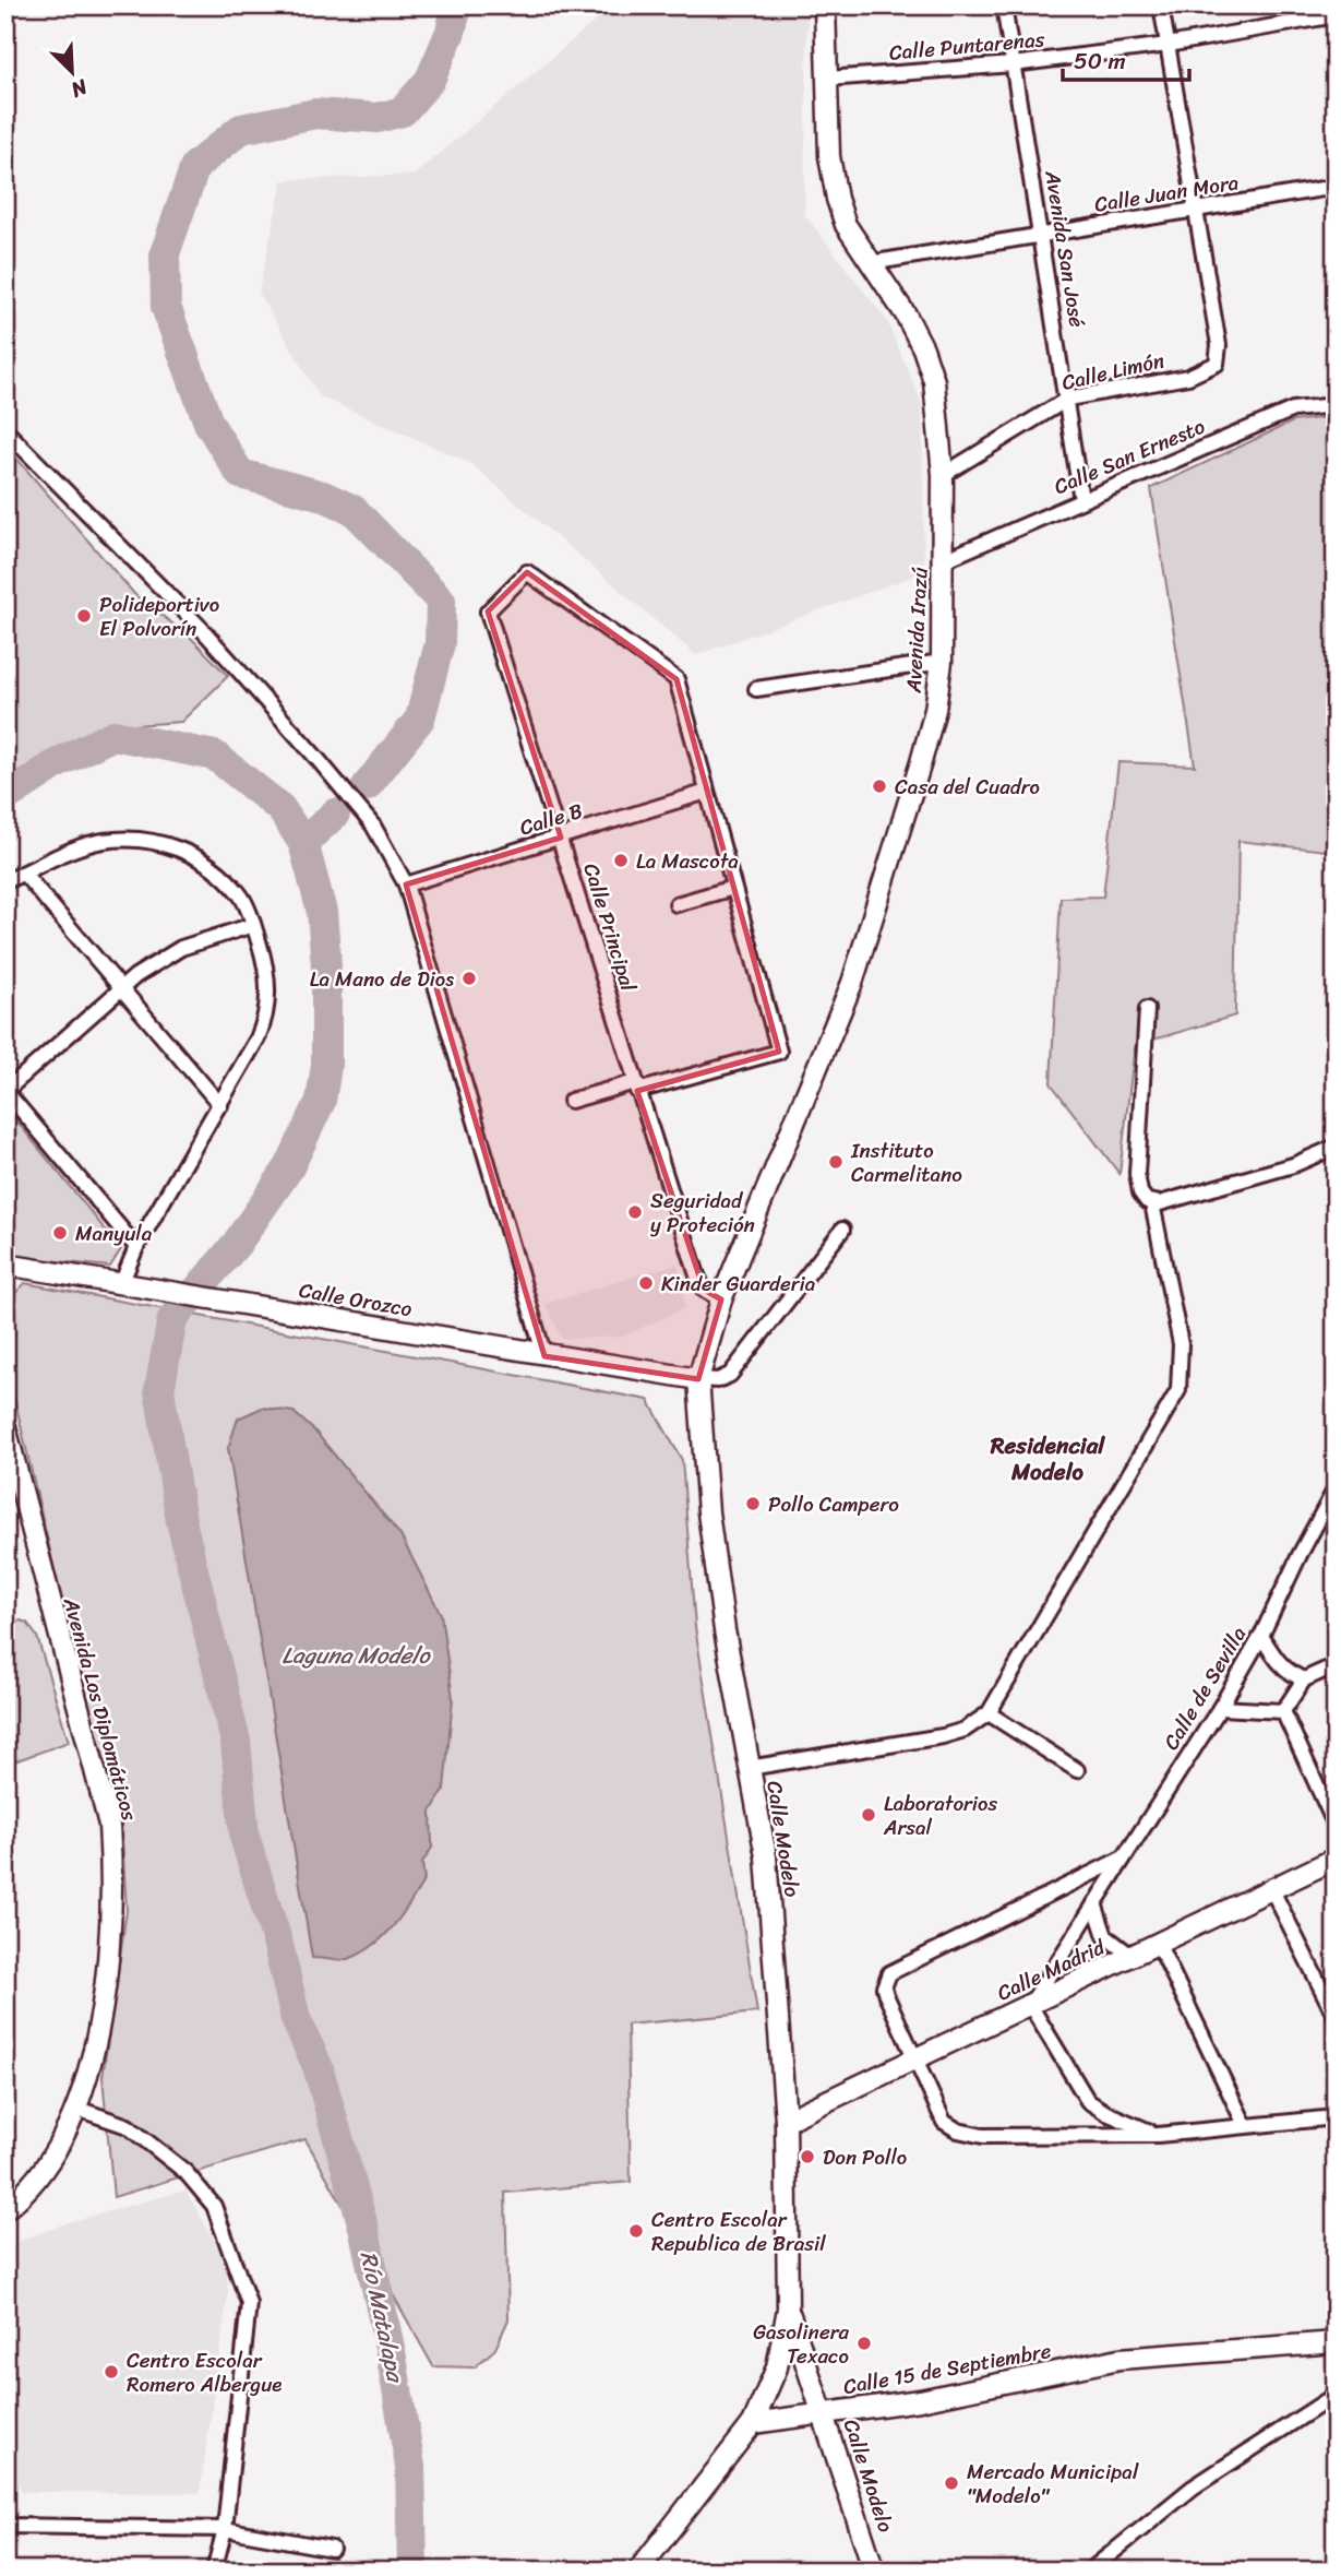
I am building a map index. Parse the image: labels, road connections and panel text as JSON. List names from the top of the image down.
{
  "streets": {
    "street": [
      "Calle Puntarenas",
      "Calle Juan Mora",
      "Avenida San José",
      "Calle Limón",
      "Calle San Ernesto",
      "Avenida Irazú",
      "Calle B",
      "Calle Principal",
      "Calle Orozco",
      "Calle de Sevilla",
      "Avenida Los Diplomáticos",
      "Calle Modelo",
      "Calle Madrid",
      "Calle 15 de Septiembre"
    ]
  },
  "crossings": [
    ["Calle Puntarenas", "Avenida San José"],
    ["Calle Puntarenas", "Avenida Irazú"],
    ["Calle Juan Mora", "Avenida San José"],
    ["Calle Juan Mora", "Calle Limón"],
    ["Calle Juan Mora", "Avenida Irazú"],
    ["Avenida San José", "Calle Limón"],
    ["Avenida San José", "Calle San Ernesto"],
    ["Calle Limón", "Avenida Irazú"],
    ["Calle San Ernesto", "Avenida Irazú"],
    ["Avenida Irazú", "Calle Principal"],
    ["Avenida Irazú", "Calle Orozco"],
    ["Avenida Irazú", "Calle Modelo"],
    ["Calle B", "Calle Principal"],
    ["Calle Orozco", "Calle Modelo"],
    ["Calle de Sevilla", "Calle Madrid"],
    ["Calle Modelo", "Calle Madrid"],
    ["Calle Modelo", "Calle 15 de Septiembre"]
  ],
  "districts": ["Residencial Modelo"],
  "water": ["Laguna Modelo", "Río Matalapa"],
  "places": [
    "Polideportivo El Polvorín",
    "Casa del Cuadro",
    "La Mascota",
    "La Mano de Dios",
    "Instituto Carmelitano",
    "Seguridad y Proteción",
    "Manyula",
    "Kinder Guarderia",
    "Pollo Campero",
    "Laboratorios Arsal",
    "Don Pollo",
    "Centro Escolar Republica de Brasil",
    "Gasolinera Texaco",
    "Centro Escolar Romero Albergue",
    "Mercado Municipal \"Modelo\""
  ],
  "scale_bar": "50 m",
  "north": "bottom right"
}
